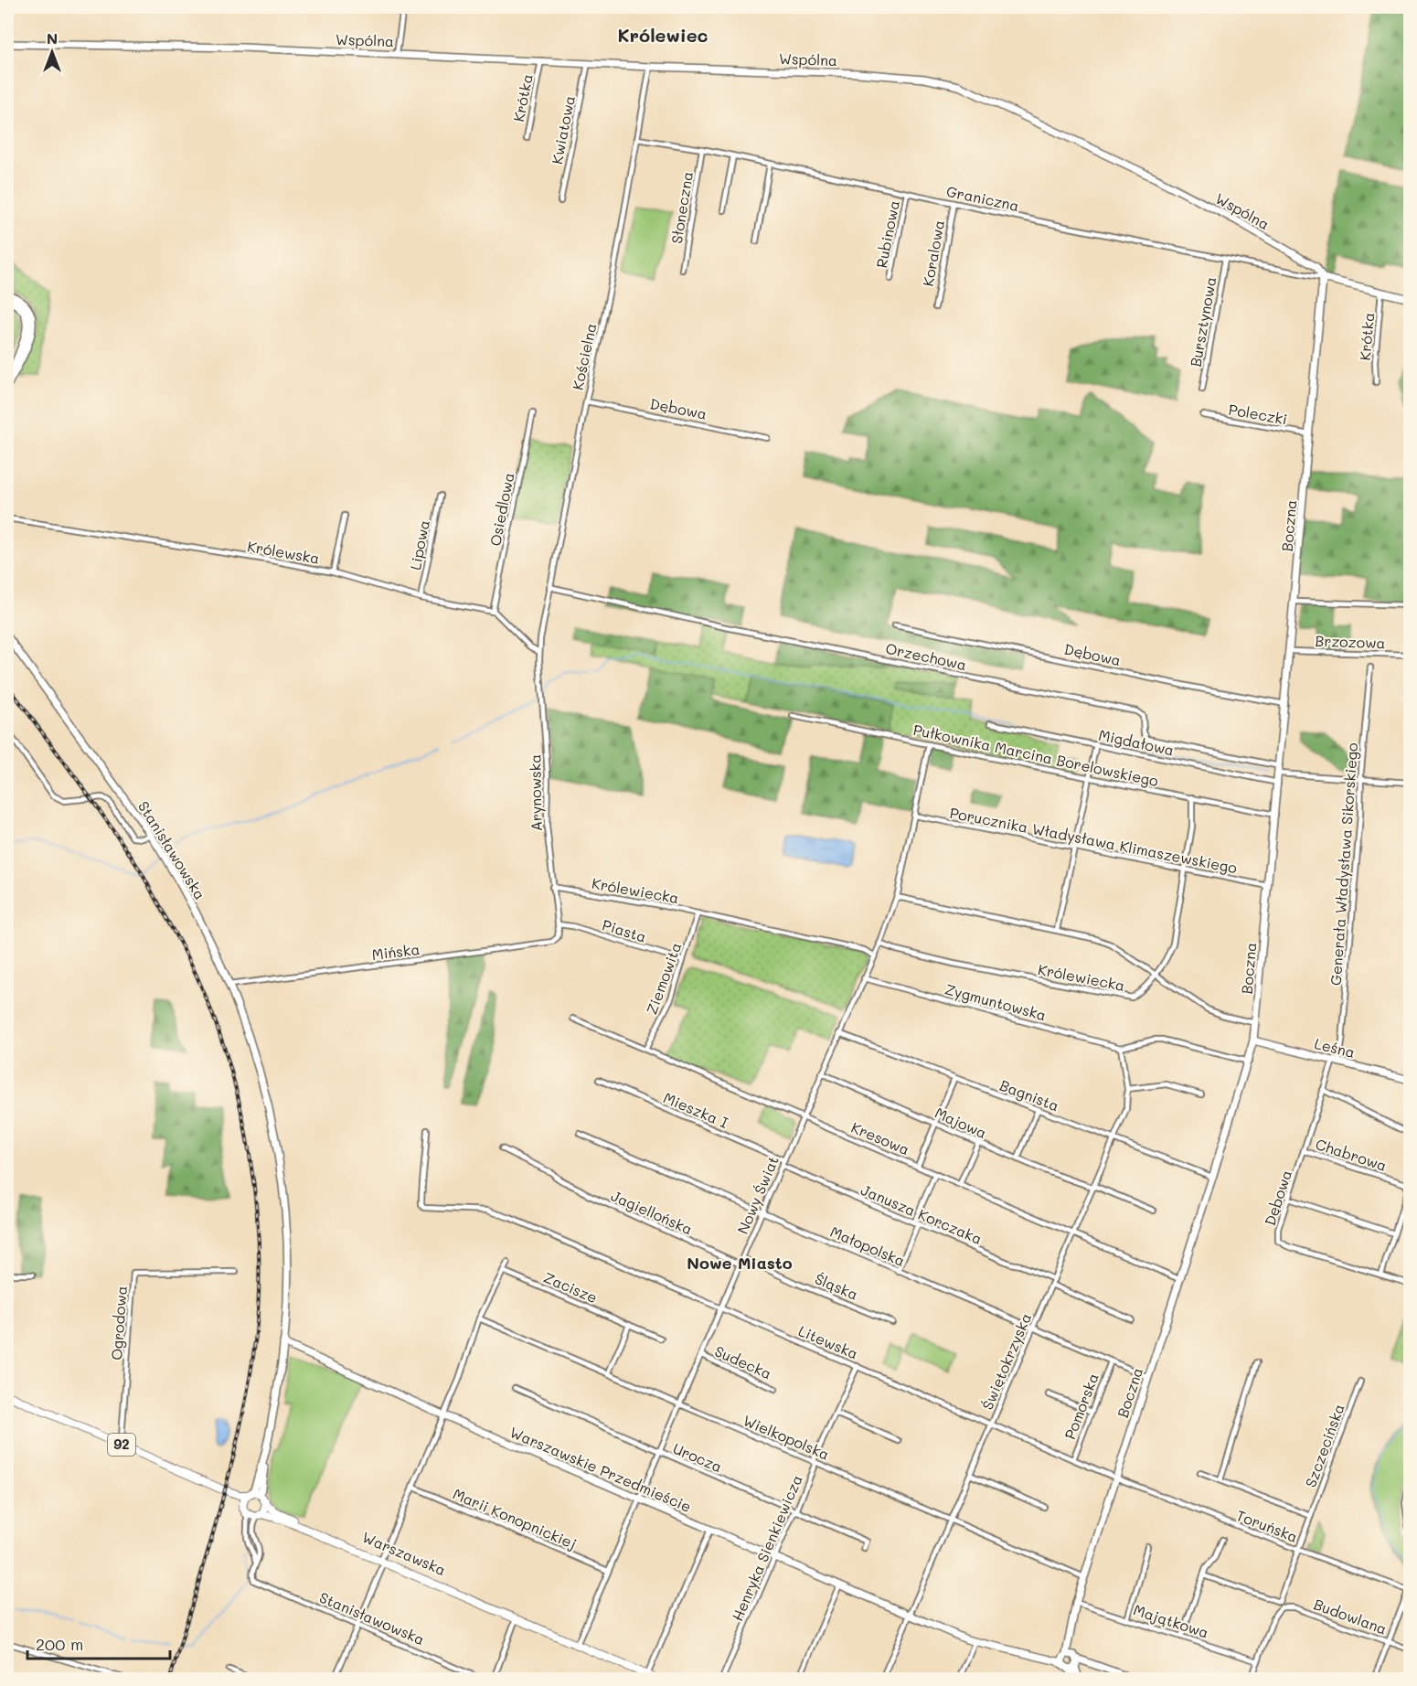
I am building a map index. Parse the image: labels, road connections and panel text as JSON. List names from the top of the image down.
{
  "streets": {
    "main road": ["92", "Warszawska"],
    "street": [
      "Wspólna",
      "Krótka",
      "Kwiatowa",
      "Graniczna",
      "Słoneczna",
      "Rubinowa",
      "Koralowa",
      "Bursztynowa",
      "Kościelna",
      "Dębowa",
      "Poleczki",
      "Osiedlowa",
      "Boczna",
      "Lipowa",
      "Królewska",
      "Brzozowa",
      "Orzechowa",
      "Migdałowa",
      "Pułkownika Marcina Borelowskiego",
      "Arynowska",
      "Porucznika Władysława Klimaszewskiego",
      "Stanisławowska",
      "Generała Władysława Sikorskiego",
      "Królewiecka",
      "Piasta",
      "Mińska",
      "Ziemowita",
      "Zygmuntowska",
      "Leśna",
      "Bagnista",
      "Mieszka I",
      "Majowa",
      "Kresowa",
      "Chabrowa",
      "Nowy Świat",
      "Jagiellońska",
      "Janusza Korczaka",
      "Małopolska",
      "Śląska",
      "Zacisze",
      "Ogrodowa",
      "Litewska",
      "Świętokrzyska",
      "Sudecka",
      "Pomorska",
      "Wielkopolska",
      "Szczecińska",
      "Urocza",
      "Warszawskie Przedmieście",
      "Marii Konopnickiej",
      "Toruńska",
      "Henryka Sienkiewicza",
      "Budowlana",
      "Majątkowa"
    ]
  },
  "crossings": [
    ["Wspólna", "Krótka"],
    ["Wspólna", "Kwiatowa"],
    ["Wspólna", "Graniczna"],
    ["Wspólna", "Kościelna"],
    ["Wspólna", "Boczna"],
    ["Graniczna", "Słoneczna"],
    ["Graniczna", "Rubinowa"],
    ["Graniczna", "Koralowa"],
    ["Graniczna", "Bursztynowa"],
    ["Graniczna", "Kościelna"],
    ["Graniczna", "Boczna"],
    ["Kościelna", "Dębowa"],
    ["Kościelna", "Orzechowa"],
    ["Kościelna", "Arynowska"],
    ["Dębowa", "Boczna"],
    ["Dębowa", "Generała Władysława Sikorskiego"],
    ["Dębowa", "Leśna"],
    ["Dębowa", "Chabrowa"],
    ["Poleczki", "Boczna"],
    ["Osiedlowa", "Królewska"],
    ["Boczna", "Brzozowa"],
    ["Boczna", "Orzechowa"],
    ["Boczna", "Migdałowa"],
    ["Boczna", "Pułkownika Marcina Borelowskiego"],
    ["Boczna", "Porucznika Władysława Klimaszewskiego"],
    ["Boczna", "Leśna"],
    ["Boczna", "Bagnista"],
    ["Boczna", "Kresowa"],
    ["Boczna", "Małopolska"],
    ["Boczna", "Litewska"],
    ["Boczna", "Wielkopolska"],
    ["Boczna", "Warszawskie Przedmieście"],
    ["Boczna", "Toruńska"],
    ["Boczna", "Majątkowa"],
    ["Lipowa", "Królewska"],
    ["Pułkownika Marcina Borelowskiego", "Królewiecka"],
    ["Pułkownika Marcina Borelowskiego", "Nowy Świat"],
    ["Arynowska", "Królewiecka"],
    ["Arynowska", "Piasta"],
    ["Arynowska", "Mińska"],
    ["Porucznika Władysława Klimaszewskiego", "Królewiecka"],
    ["Porucznika Władysława Klimaszewskiego", "Nowy Świat"],
    ["Stanisławowska", "Mińska"],
    ["Stanisławowska", "Warszawskie Przedmieście"],
    ["Generała Władysława Sikorskiego", "Leśna"],
    ["Królewiecka", "Ziemowita"],
    ["Królewiecka", "Nowy Świat"],
    ["Piasta", "Ziemowita"],
    ["Ziemowita", "Kresowa"],
    ["Zygmuntowska", "Nowy Świat"],
    ["Zygmuntowska", "Świętokrzyska"],
    ["Bagnista", "Nowy Świat"],
    ["Bagnista", "Świętokrzyska"],
    ["Mieszka I", "Nowy Świat"],
    ["Majowa", "Nowy Świat"],
    ["Majowa", "Świętokrzyska"],
    ["Kresowa", "Nowy Świat"],
    ["Kresowa", "Świętokrzyska"],
    ["Nowy Świat", "Jagiellońska"],
    ["Nowy Świat", "Janusza Korczaka"],
    ["Nowy Świat", "Małopolska"],
    ["Nowy Świat", "Śląska"],
    ["Nowy Świat", "Litewska"],
    ["Nowy Świat", "Sudecka"],
    ["Nowy Świat", "Wielkopolska"],
    ["Nowy Świat", "Urocza"],
    ["Nowy Świat", "Warszawskie Przedmieście"],
    ["Nowy Świat", "Marii Konopnickiej"],
    ["Nowy Świat", "Warszawska"],
    ["Janusza Korczaka", "Świętokrzyska"],
    ["Małopolska", "Świętokrzyska"],
    ["Małopolska", "Pomorska"],
    ["Ogrodowa", "92"],
    ["Litewska", "Świętokrzyska"],
    ["Litewska", "Pomorska"],
    ["Litewska", "Toruńska"],
    ["Litewska", "Henryka Sienkiewicza"],
    ["Świętokrzyska", "Wielkopolska"],
    ["Świętokrzyska", "Warszawskie Przedmieście"],
    ["Wielkopolska", "Henryka Sienkiewicza"],
    ["92", "Warszawska"],
    ["Szczecińska", "Toruńska"],
    ["Urocza", "Henryka Sienkiewicza"],
    ["Warszawskie Przedmieście", "Henryka Sienkiewicza"]
  ],
  "districts": ["Królewiec", "Nowe Miasto"],
  "scale_bar": "200 m",
  "north": "top"
}
